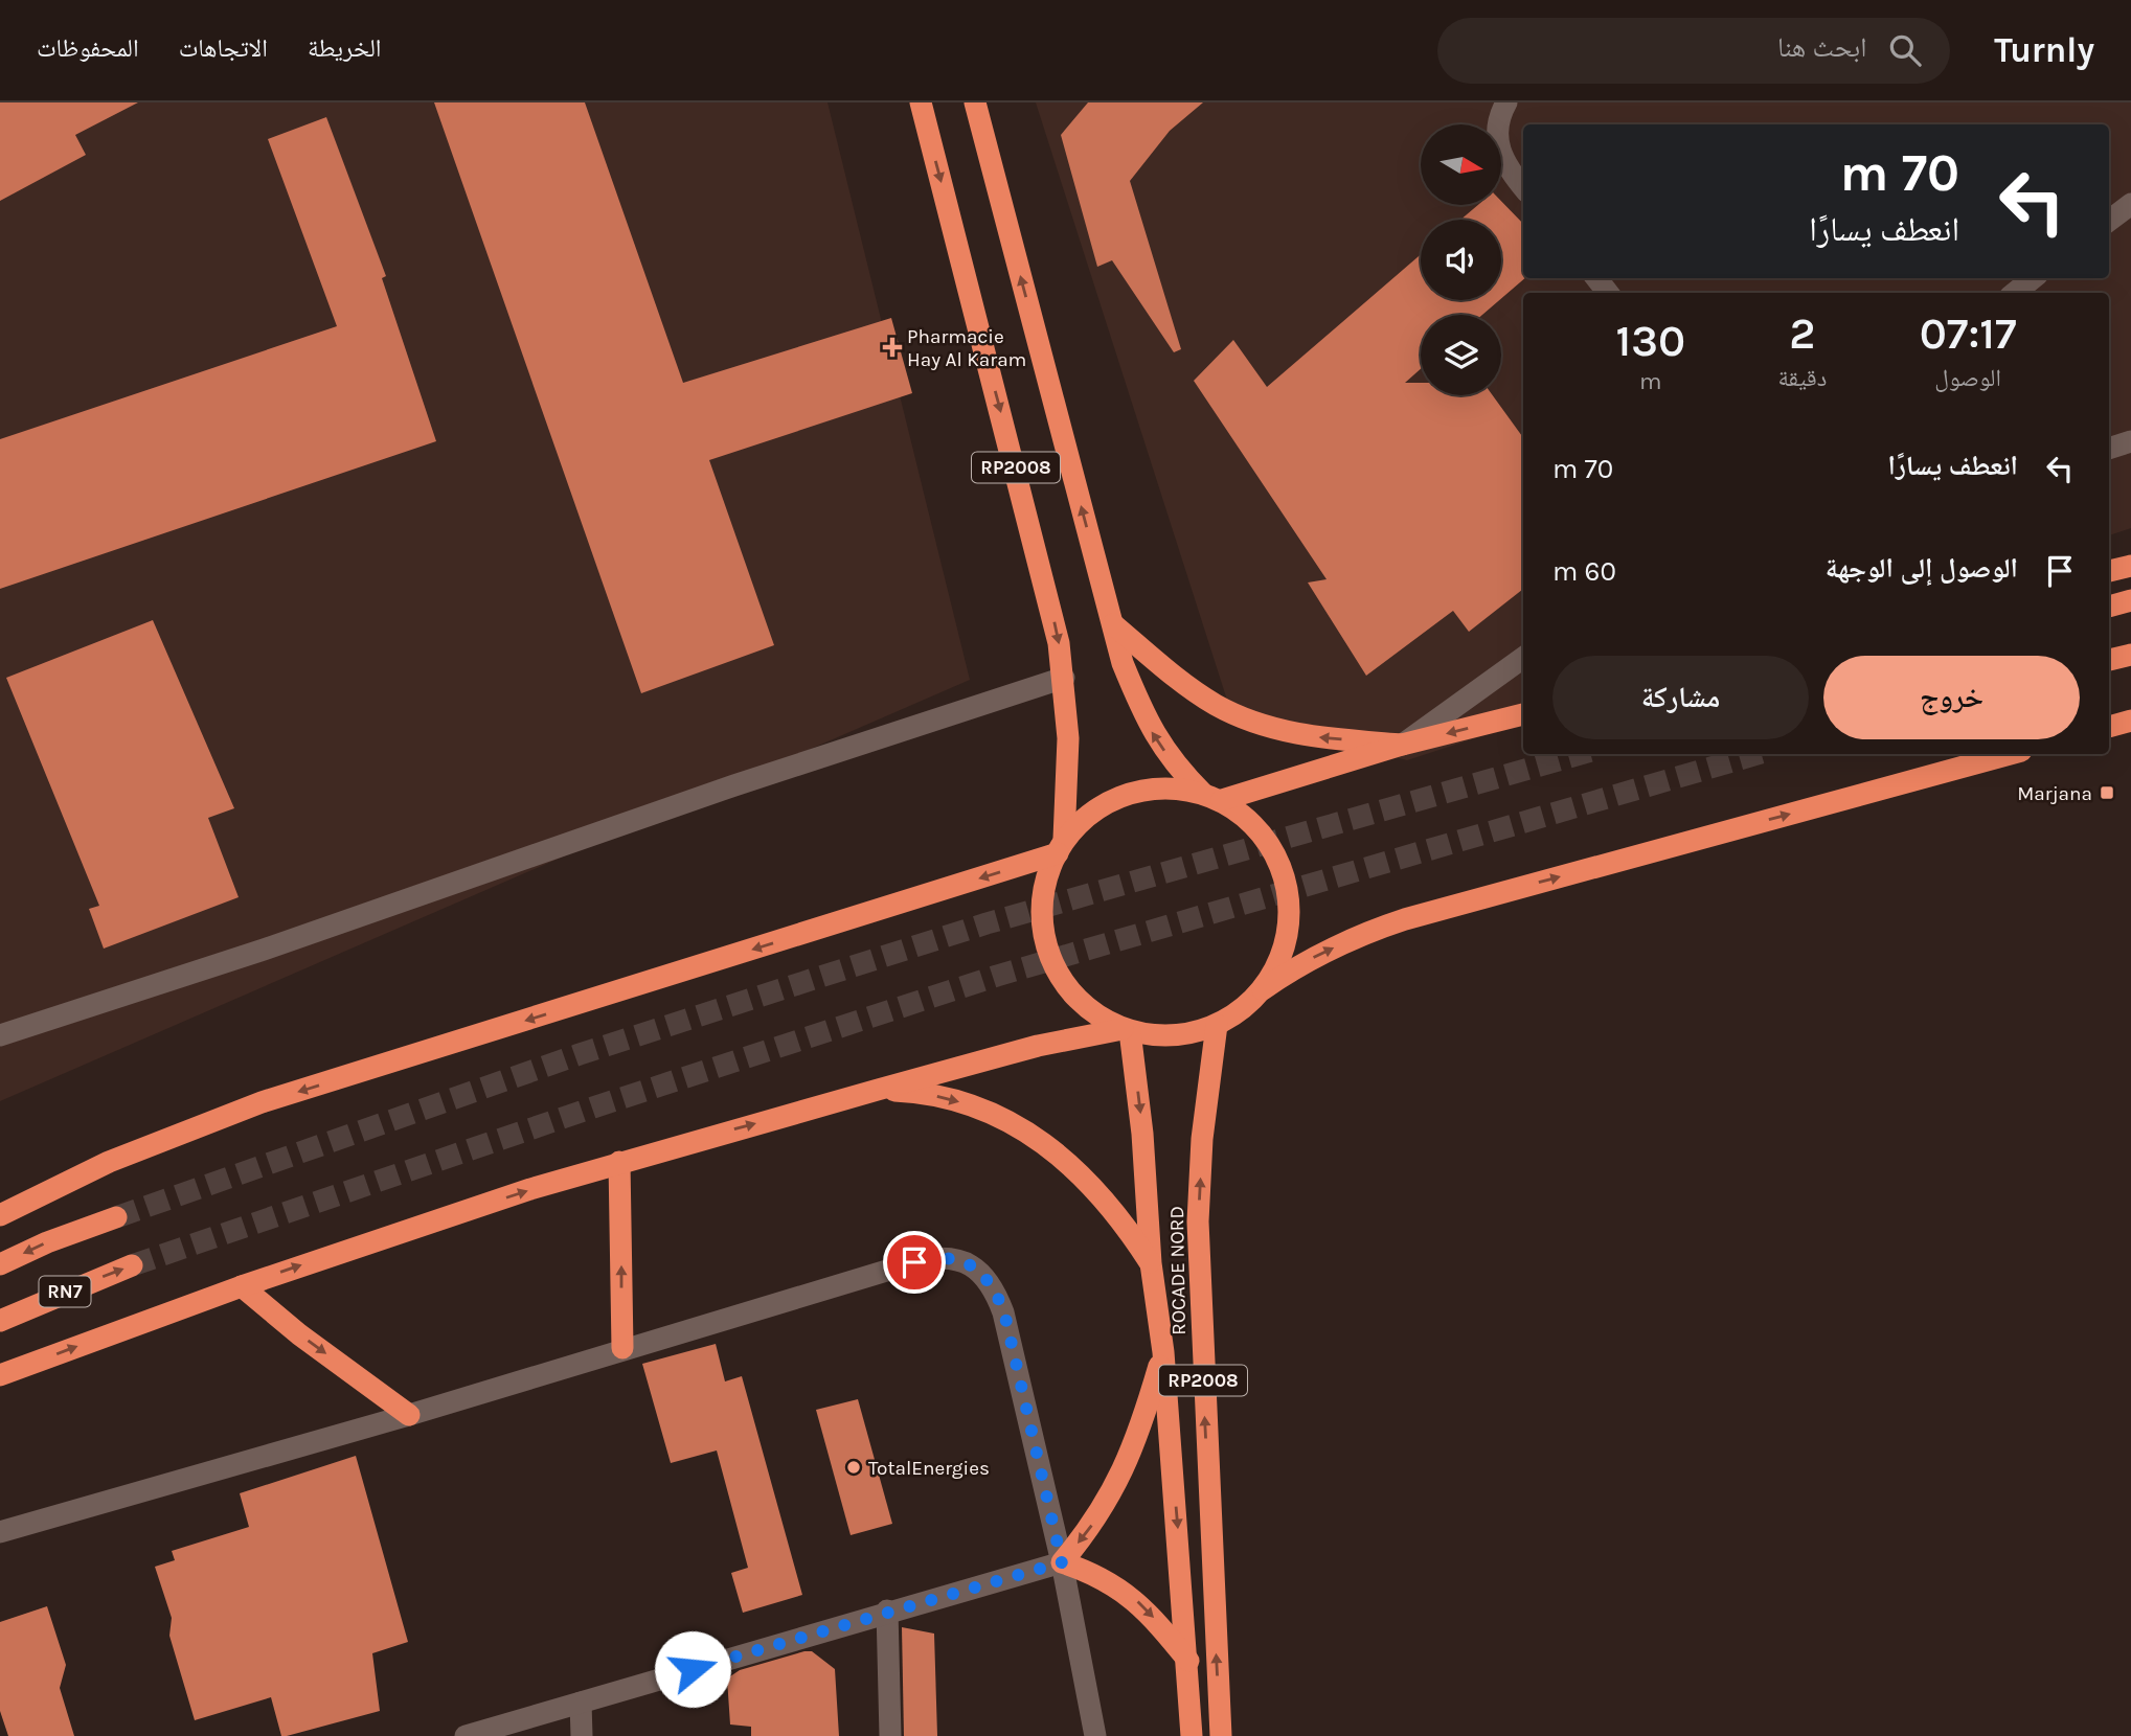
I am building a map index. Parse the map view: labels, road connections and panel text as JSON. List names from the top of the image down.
{
  "streets": {
    "highway": ["RP2008", "ROCADE NORD", "RN7"]
  },
  "crossings": [
    ["RP2008", "ROCADE NORD"]
  ],
  "places": {
    "health": ["Pharmacie Hay Al Karam"],
    "transit": ["Marjana"],
    "other": ["TotalEnergies"]
  },
  "north": "right",
  "page": {
    "header": "Turnly",
    "search": "ابحث هنا",
    "nav": ["الخريطة", "الاتجاهات", "المحفوظات"],
    "turn": ["70 m", "انعطف يسارًا"],
    "eta": [
      "07:17",
      "الوصول",
      "2",
      "دقيقة",
      "130",
      "m"
    ],
    "list": [
      {
        "name": "انعطف يسارًا",
        "value": "70 m"
      },
      {
        "name": "الوصول إلى الوجهة",
        "value": "60 m"
      }
    ],
    "buttons": ["خروج", "مشاركة"]
  }
}
